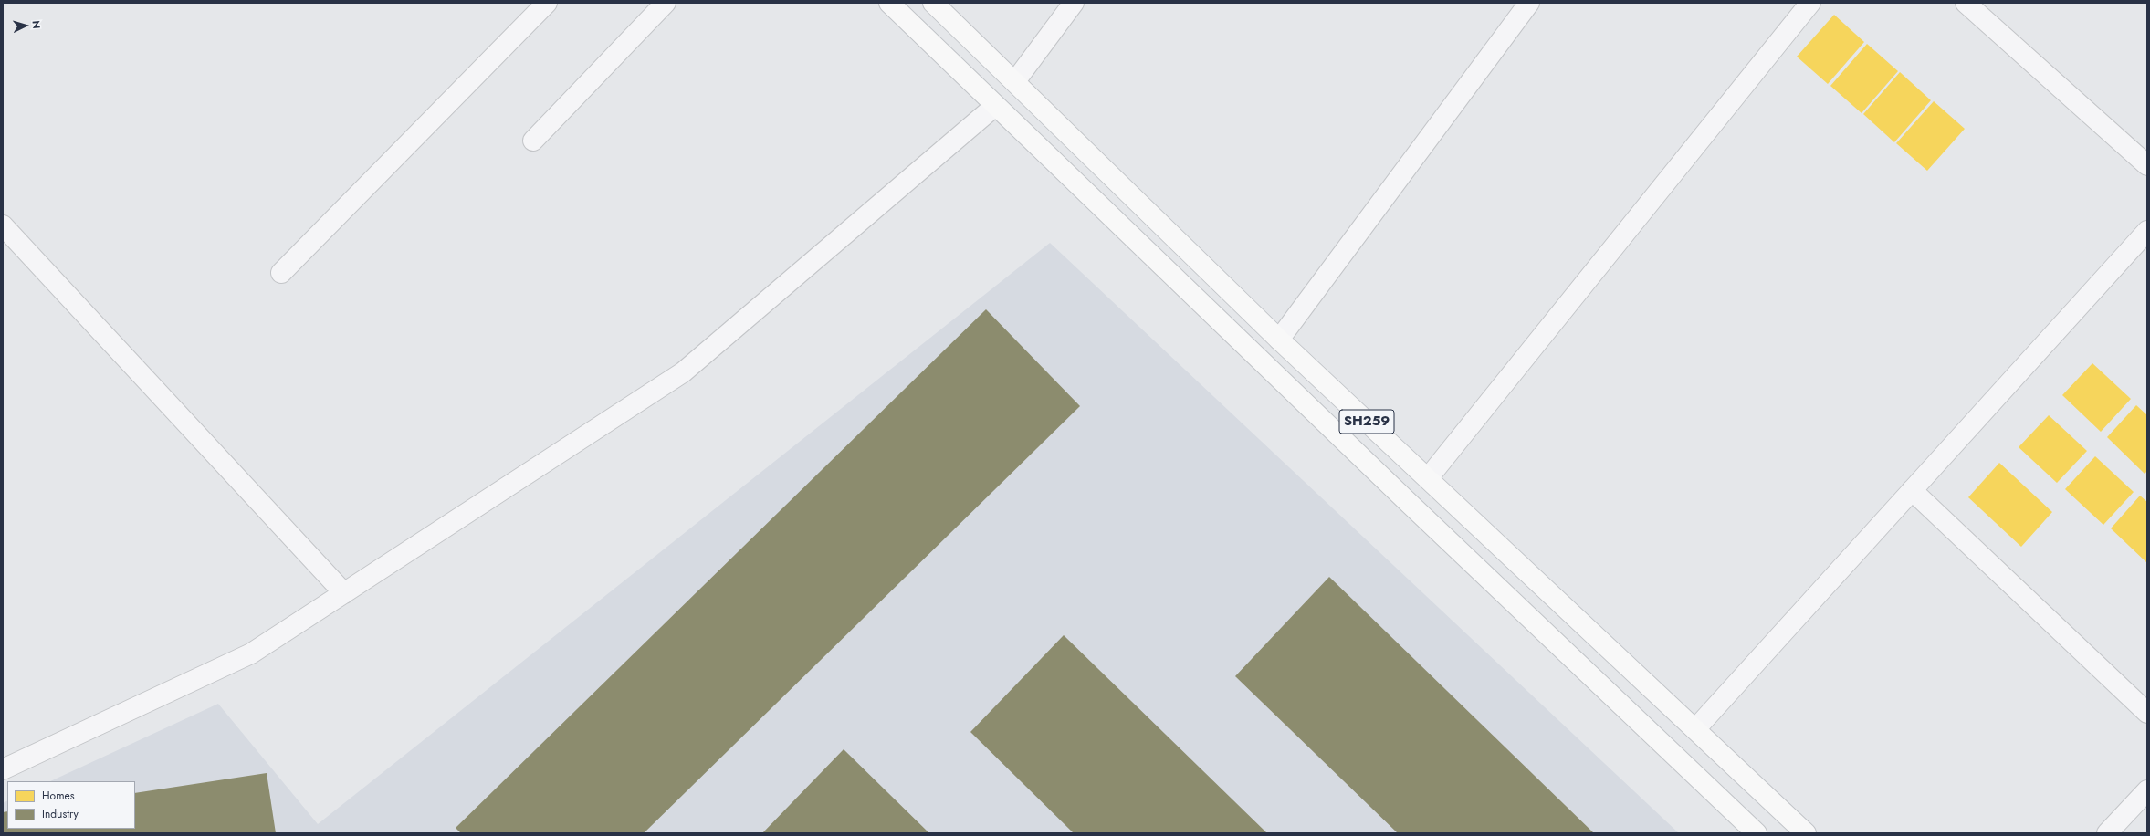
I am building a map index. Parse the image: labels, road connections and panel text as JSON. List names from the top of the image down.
{
  "streets": {
    "main road": ["SH259"]
  },
  "legend": ["Homes", "Industry"],
  "north": "right"
}
